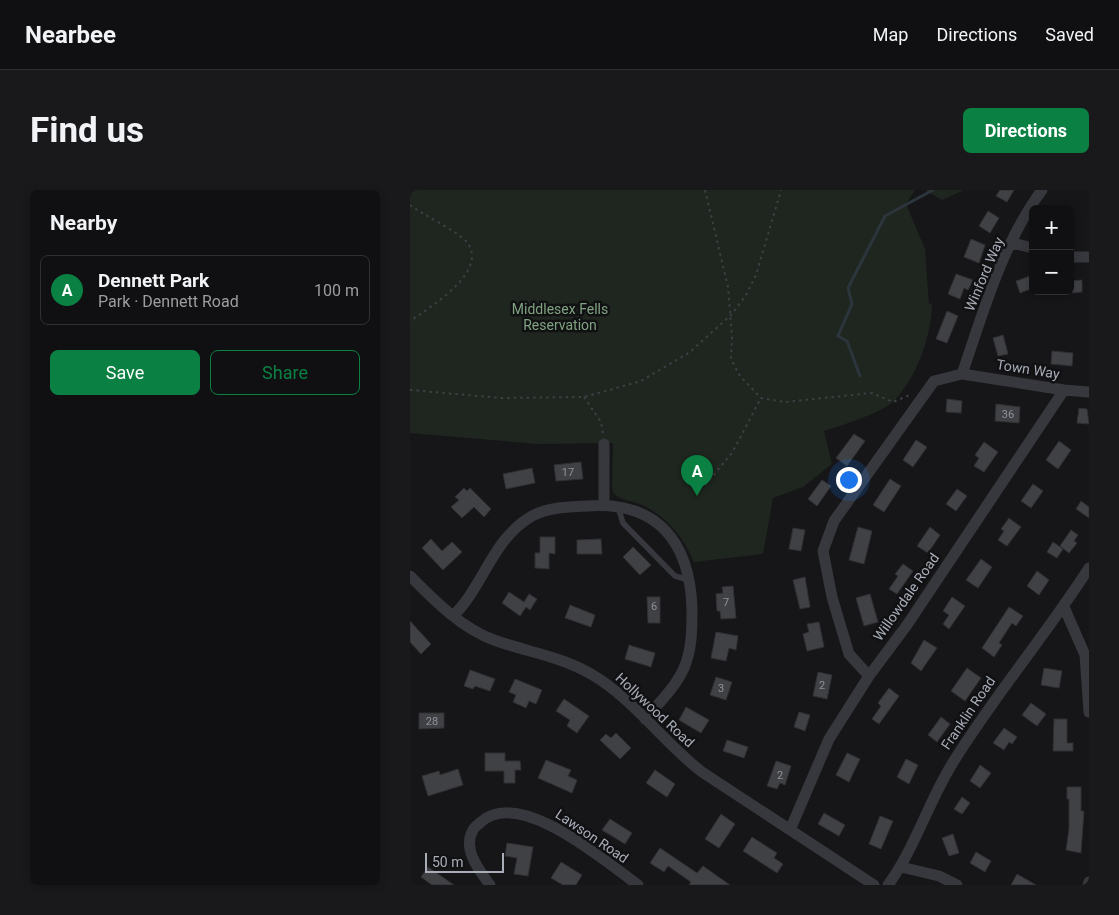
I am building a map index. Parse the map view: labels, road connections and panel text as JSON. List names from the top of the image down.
{
  "streets": {
    "street": [
      "Winford Way",
      "Town Way",
      "Willowdale Road",
      "Hollywood Road",
      "Franklin Road",
      "Lawson Road"
    ]
  },
  "crossings": [
    ["Winford Way", "Town Way"],
    ["Town Way", "Willowdale Road"],
    ["Willowdale Road", "Hollywood Road"]
  ],
  "parks": ["Middlesex Fells Reservation"],
  "house_numbers": [
    "36",
    "17",
    "7",
    "6",
    "2",
    "3",
    "28",
    "2"
  ],
  "scale_bar": "50 m",
  "page": {
    "header": "Nearbee",
    "nav": ["Map", "Directions", "Saved"],
    "buttons": [
      "Directions",
      ["Save", "Share"]
    ],
    "title": "Find us",
    "heading": "Nearby",
    "map_buttons": ["+", "−"],
    "list": [
      {
        "mark": "A",
        "name": "Dennett Park",
        "note": "Park · Dennett Road",
        "value": "100 m"
      }
    ],
    "pins": "A",
    "scale": "50 m"
  }
}
